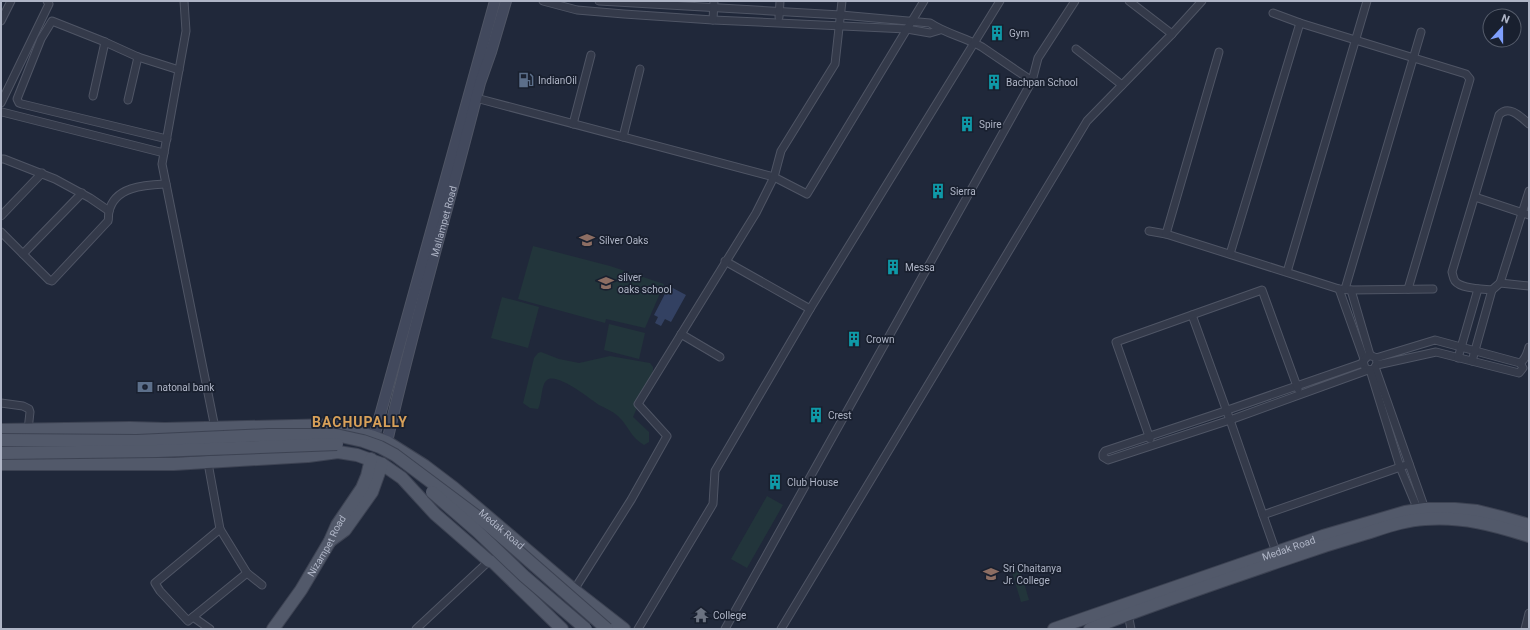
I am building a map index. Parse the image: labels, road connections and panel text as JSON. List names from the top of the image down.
{
  "streets": {
    "main road": ["Mallampet Road", "Medak Road", "Nizampet Road"]
  },
  "crossings": [
    ["Mallampet Road", "Medak Road"]
  ],
  "districts": ["BACHUPALLY"],
  "places": {
    "building": [
      "Gym",
      "Bachpan School",
      "Spire",
      "Sierra",
      "Messa",
      "Crown",
      "Crest",
      "Club House"
    ],
    "fuel station": ["IndianOil"],
    "school or university": ["Silver Oaks", "silver oaks school", "Sri Chaitanya Jr. College"],
    "bank": ["natonal bank"],
    "temple": ["College"]
  },
  "north": "top"
}
